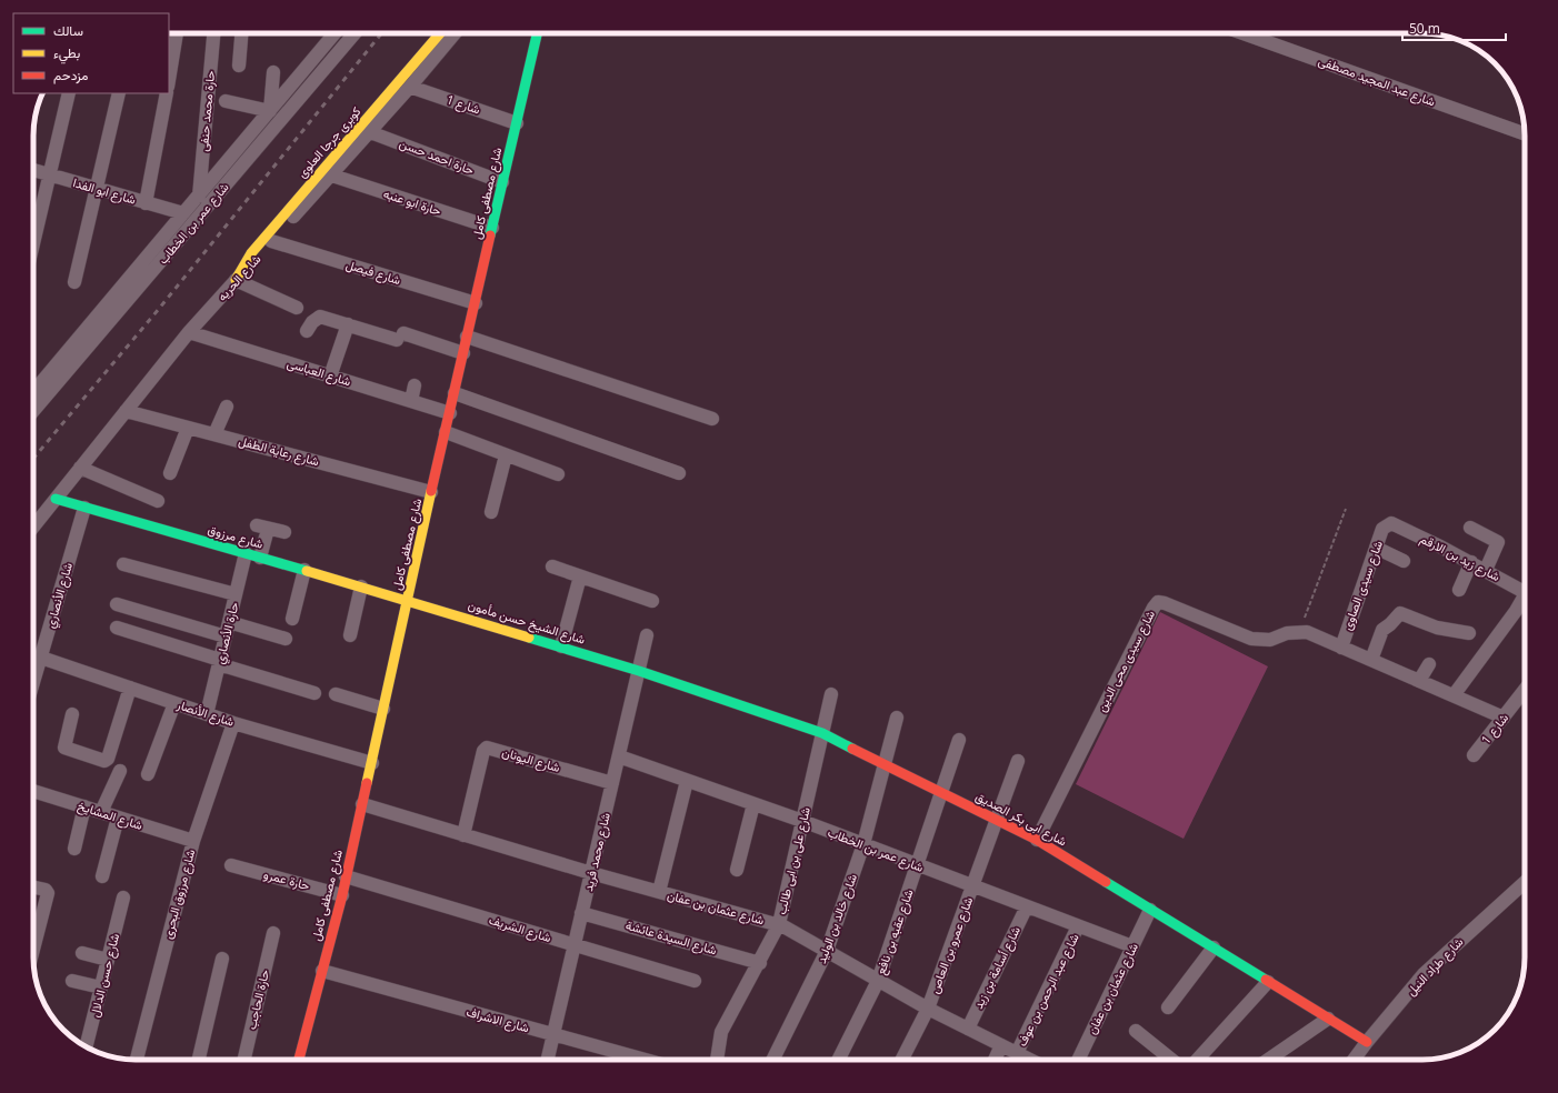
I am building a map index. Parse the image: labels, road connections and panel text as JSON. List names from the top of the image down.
{
  "streets": {
    "street": [
      "شارع عبد المجيد مصطفى",
      "شارع 1",
      "حارة محمد حنفى",
      "كوبرى جرجا العلوى",
      "حارة احمد حسن",
      "شارع ابو الفدا",
      "شارع مصطفى كامل",
      "حارة ابو عنبه",
      "شارع عمر بن الخطاب",
      "شارع فيصل",
      "شارع الحريه",
      "شارع العباسى",
      "شارع رعاية الطفل",
      "شارع مرزوق",
      "شارع زيد بن الارقم",
      "شارع سيدى الصاوى",
      "شارع الأنصاري",
      "شارع الشيخ حسن مأمون",
      "حارة الأنصاري",
      "شارع سيدى محى الدين",
      "شارع الأنصار",
      "شارع اليونان",
      "شارع المشايخ",
      "شارع ابى بكر الصديق",
      "شارع محمد فريد",
      "شارع على بن ابى طالب",
      "حارة عمرو",
      "شارع مرزوق البحرى",
      "شارع عثمان بن عفان",
      "شارع خالد بن الوليد",
      "شارع الشريف",
      "شارع عقبه بن نافع",
      "شارع السيدة عائشة",
      "شارع عمرو بن العاص",
      "شارع طراد النيل",
      "شارع أسامة بن زيد",
      "شارع حسن الدلال",
      "شارع عبد الرحمن بن عوف",
      "حارة الحاجب",
      "شارع الاشراف"
    ]
  },
  "crossings": [
    ["شارع 1", "شارع مصطفى كامل"],
    ["شارع 1", "شارع الحريه"],
    ["حارة محمد حنفى", "شارع عمر بن الخطاب"],
    ["كوبرى جرجا العلوى", "شارع الحريه"],
    ["حارة احمد حسن", "شارع مصطفى كامل"],
    ["حارة احمد حسن", "شارع الحريه"],
    ["شارع ابو الفدا", "شارع عمر بن الخطاب"],
    ["شارع مصطفى كامل", "حارة ابو عنبه"],
    ["شارع مصطفى كامل", "شارع فيصل"],
    ["شارع مصطفى كامل", "شارع العباسى"],
    ["شارع مصطفى كامل", "شارع رعاية الطفل"],
    ["شارع مصطفى كامل", "شارع مرزوق"],
    ["شارع مصطفى كامل", "شارع الشيخ حسن مأمون"],
    ["شارع مصطفى كامل", "شارع الأنصار"],
    ["شارع مصطفى كامل", "حارة عمرو"],
    ["شارع مصطفى كامل", "شارع عثمان بن عفان"],
    ["شارع مصطفى كامل", "شارع الشريف"],
    ["شارع مصطفى كامل", "شارع الاشراف"],
    ["حارة ابو عنبه", "شارع الحريه"],
    ["شارع عمر بن الخطاب", "شارع محمد فريد"],
    ["شارع عمر بن الخطاب", "شارع على بن ابى طالب"],
    ["شارع عمر بن الخطاب", "شارع عثمان بن عفان"],
    ["شارع عمر بن الخطاب", "شارع خالد بن الوليد"],
    ["شارع عمر بن الخطاب", "شارع عقبه بن نافع"],
    ["شارع عمر بن الخطاب", "شارع عمرو بن العاص"],
    ["شارع عمر بن الخطاب", "شارع أسامة بن زيد"],
    ["شارع عمر بن الخطاب", "شارع عبد الرحمن بن عوف"],
    ["شارع فيصل", "شارع الحريه"],
    ["شارع الحريه", "شارع العباسى"],
    ["شارع الحريه", "شارع رعاية الطفل"],
    ["شارع الحريه", "شارع مرزوق"],
    ["شارع مرزوق", "شارع الأنصاري"],
    ["شارع مرزوق", "شارع الشيخ حسن مأمون"],
    ["شارع مرزوق", "حارة الأنصاري"],
    ["شارع زيد بن الارقم", "شارع سيدى الصاوى"],
    ["شارع الأنصاري", "شارع الأنصار"],
    ["شارع الشيخ حسن مأمون", "شارع ابى بكر الصديق"],
    ["شارع الشيخ حسن مأمون", "شارع محمد فريد"],
    ["حارة الأنصاري", "شارع الأنصار"],
    ["شارع سيدى محى الدين", "شارع ابى بكر الصديق"],
    ["شارع الأنصار", "شارع مرزوق البحرى"],
    ["شارع اليونان", "شارع محمد فريد"],
    ["شارع اليونان", "شارع عثمان بن عفان"],
    ["شارع المشايخ", "شارع مرزوق البحرى"],
    ["شارع ابى بكر الصديق", "شارع محمد فريد"],
    ["شارع ابى بكر الصديق", "شارع على بن ابى طالب"],
    ["شارع ابى بكر الصديق", "شارع عثمان بن عفان"],
    ["شارع ابى بكر الصديق", "شارع خالد بن الوليد"],
    ["شارع ابى بكر الصديق", "شارع عقبه بن نافع"],
    ["شارع ابى بكر الصديق", "شارع عمرو بن العاص"],
    ["شارع ابى بكر الصديق", "شارع طراد النيل"],
    ["شارع محمد فريد", "شارع عثمان بن عفان"],
    ["شارع محمد فريد", "شارع الشريف"],
    ["شارع محمد فريد", "شارع السيدة عائشة"],
    ["شارع محمد فريد", "شارع الاشراف"],
    ["شارع على بن ابى طالب", "شارع عثمان بن عفان"],
    ["شارع على بن ابى طالب", "شارع السيدة عائشة"],
    ["شارع عثمان بن عفان", "شارع خالد بن الوليد"],
    ["شارع عثمان بن عفان", "شارع عقبه بن نافع"],
    ["شارع عثمان بن عفان", "شارع عمرو بن العاص"],
    ["شارع عثمان بن عفان", "شارع أسامة بن زيد"],
    ["شارع عثمان بن عفان", "شارع عبد الرحمن بن عوف"]
  ],
  "legend": ["سالك", "بطيء", "مزدحم"],
  "scale_bar": "50 m"
}
